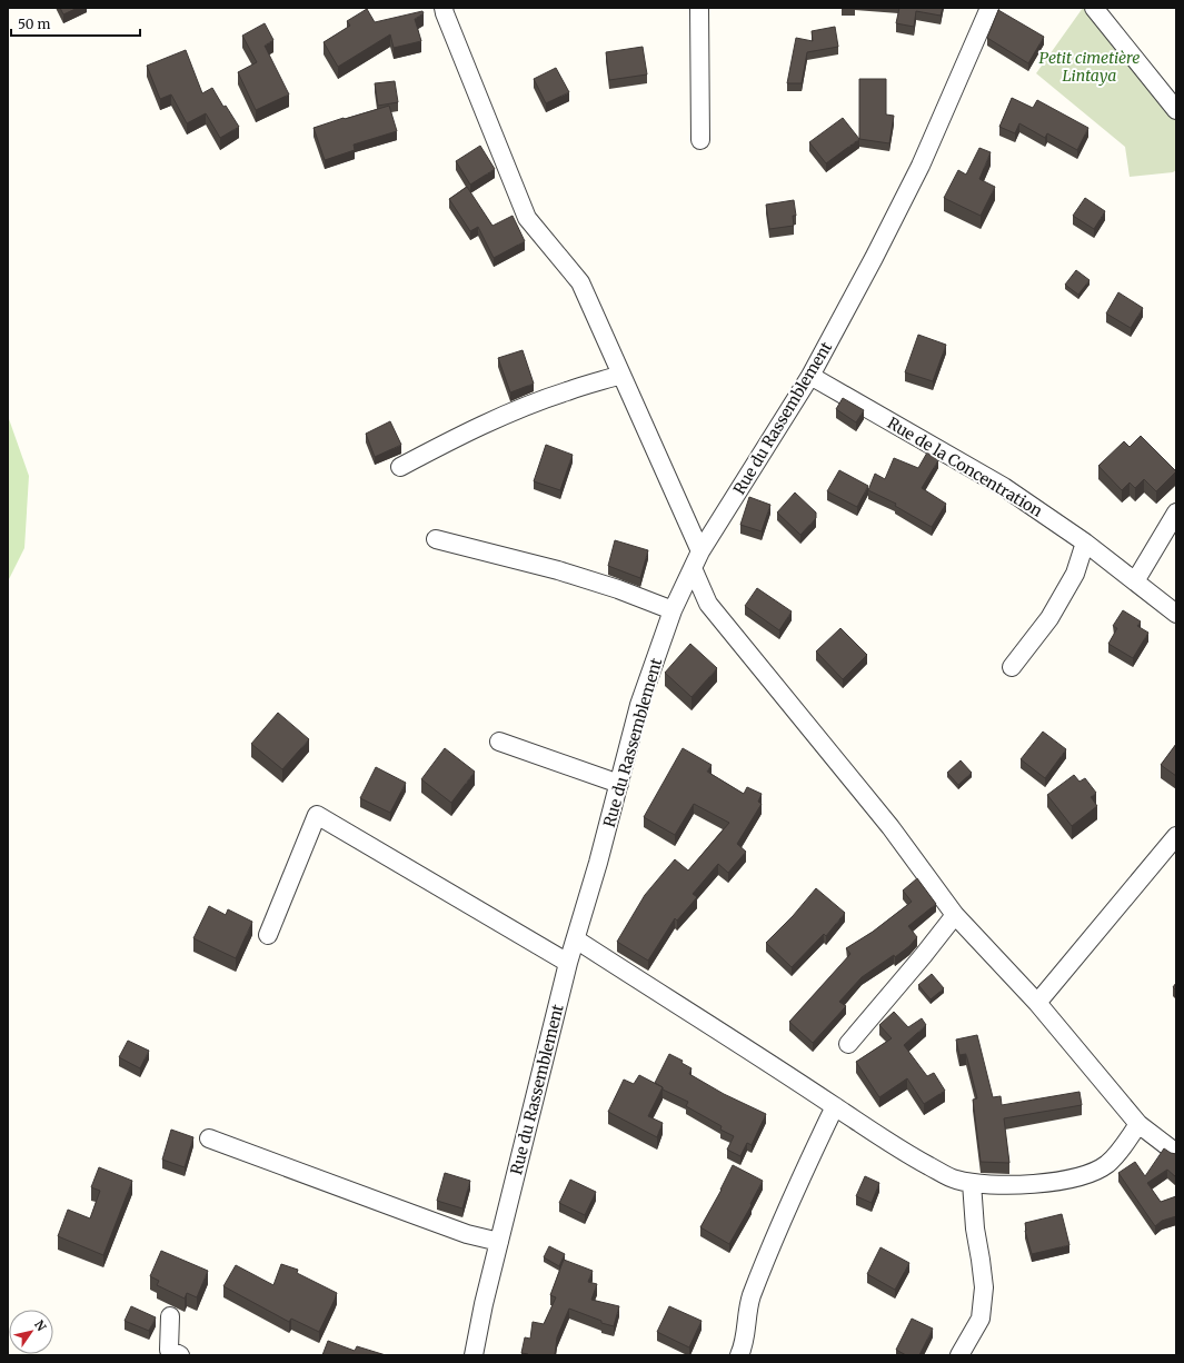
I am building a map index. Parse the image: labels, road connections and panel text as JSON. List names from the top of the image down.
{
  "streets": {
    "street": ["Rue du Rassemblement", "Rue de la Concentration"]
  },
  "crossings": [
    ["Rue du Rassemblement", "Rue de la Concentration"]
  ],
  "parks": ["Petit cimetière Lintaya"],
  "scale_bar": "50 m",
  "north": "top right"
}
